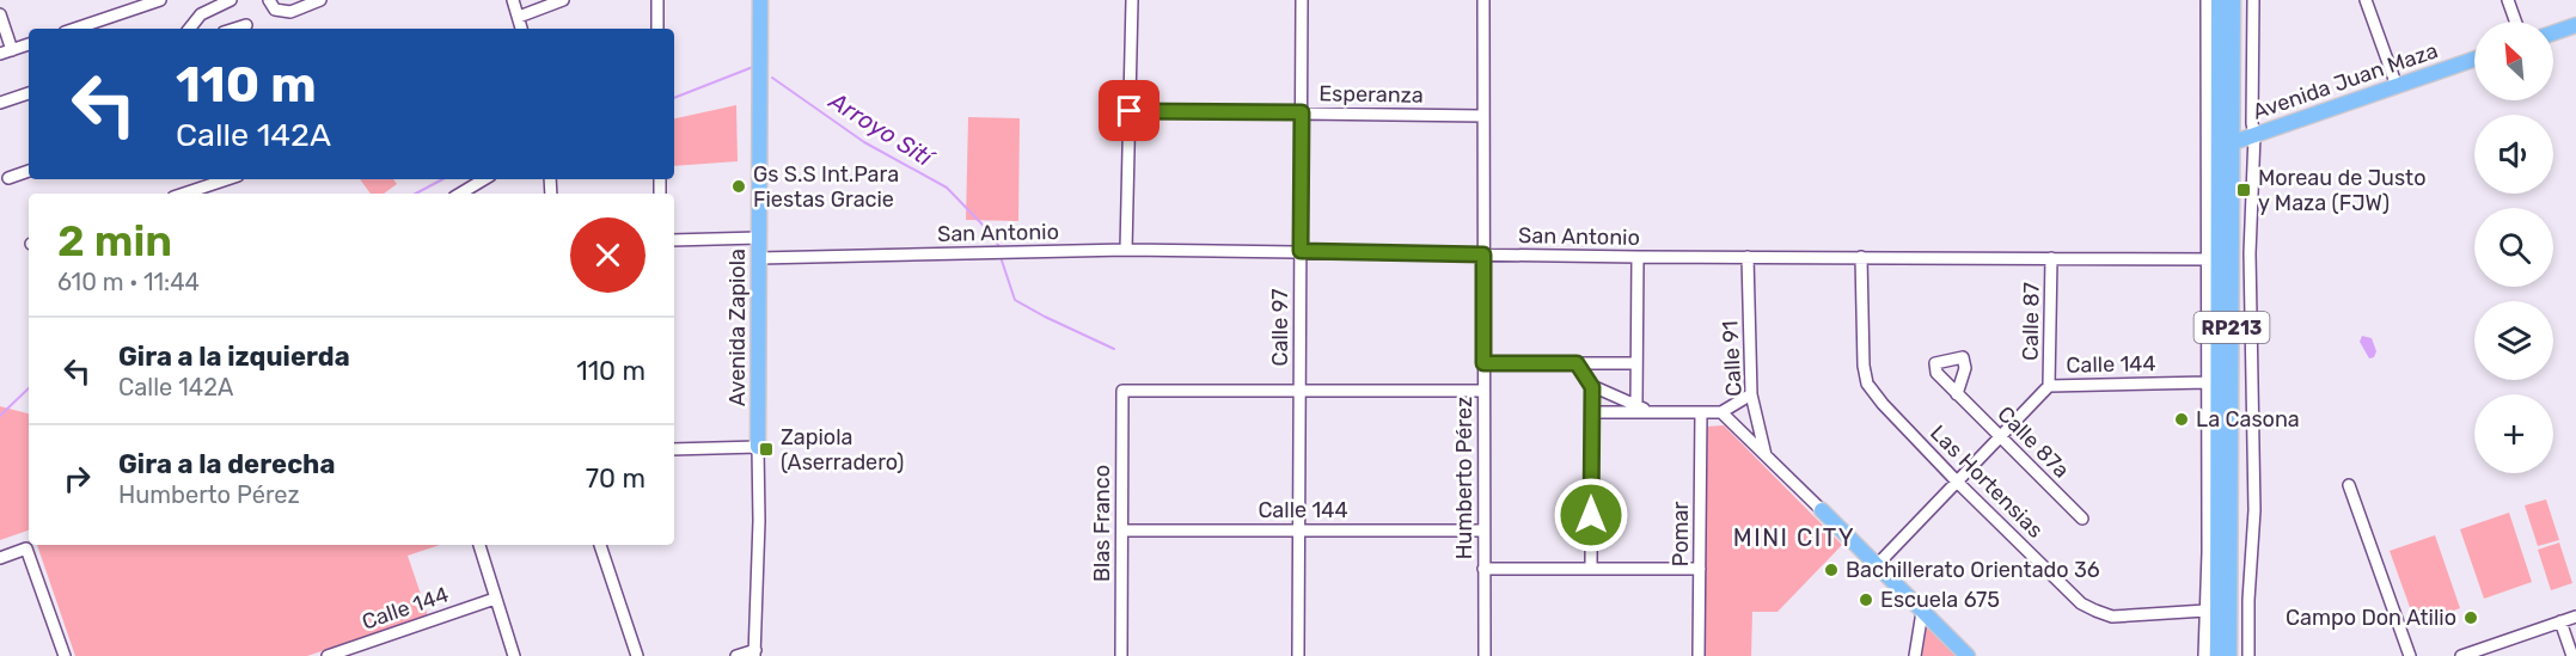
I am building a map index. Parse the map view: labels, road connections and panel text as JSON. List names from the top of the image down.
{
  "streets": {
    "main road": ["Avenida Juan Maza", "Avenida Zapiola", "RP213"],
    "street": [
      "Esperanza",
      "San Antonio",
      "Calle 87",
      "Calle 97",
      "Calle 91",
      "Calle 144",
      "Calle 87a",
      "Humberto Pérez",
      "Las Hortensias",
      "Blas Franco",
      "Pomar"
    ]
  },
  "crossings": [
    ["Avenida Juan Maza", "RP213"],
    ["Esperanza", "Calle 97"],
    ["Esperanza", "Humberto Pérez"],
    ["San Antonio", "Calle 87"],
    ["San Antonio", "Avenida Zapiola"],
    ["San Antonio", "Calle 97"],
    ["San Antonio", "RP213"],
    ["San Antonio", "Calle 91"],
    ["San Antonio", "Humberto Pérez"],
    ["San Antonio", "Las Hortensias"],
    ["Calle 87", "Calle 144"],
    ["Calle 97", "Calle 144"],
    ["Calle 97", "Blas Franco"],
    ["Calle 144", "Calle 87a"],
    ["Calle 144", "Humberto Pérez"],
    ["Calle 144", "Las Hortensias"],
    ["Calle 144", "Blas Franco"]
  ],
  "districts": ["MINI CITY"],
  "water": ["Arroyo Sití"],
  "places": {
    "other": [
      "Gs S.S Int.Para Fiestas Gracie",
      "La Casona",
      "Bachillerato Orientado 36",
      "Escuela 675",
      "Campo Don Atilio"
    ],
    "transit": ["Moreau de Justo y Maza (FJW)", "Zapiola (Aserradero)"]
  },
  "north": "top left",
  "page": {
    "map_buttons": "+",
    "turn": ["110 m", "Calle 142A"],
    "heading": ["2 min", "610 m · 11:44"],
    "list": [
      {
        "name": "Gira a la izquierda",
        "note": "Calle 142A",
        "value": "110 m"
      },
      {
        "name": "Gira a la derecha",
        "note": "Humberto Pérez",
        "value": "70 m"
      }
    ]
  }
}
